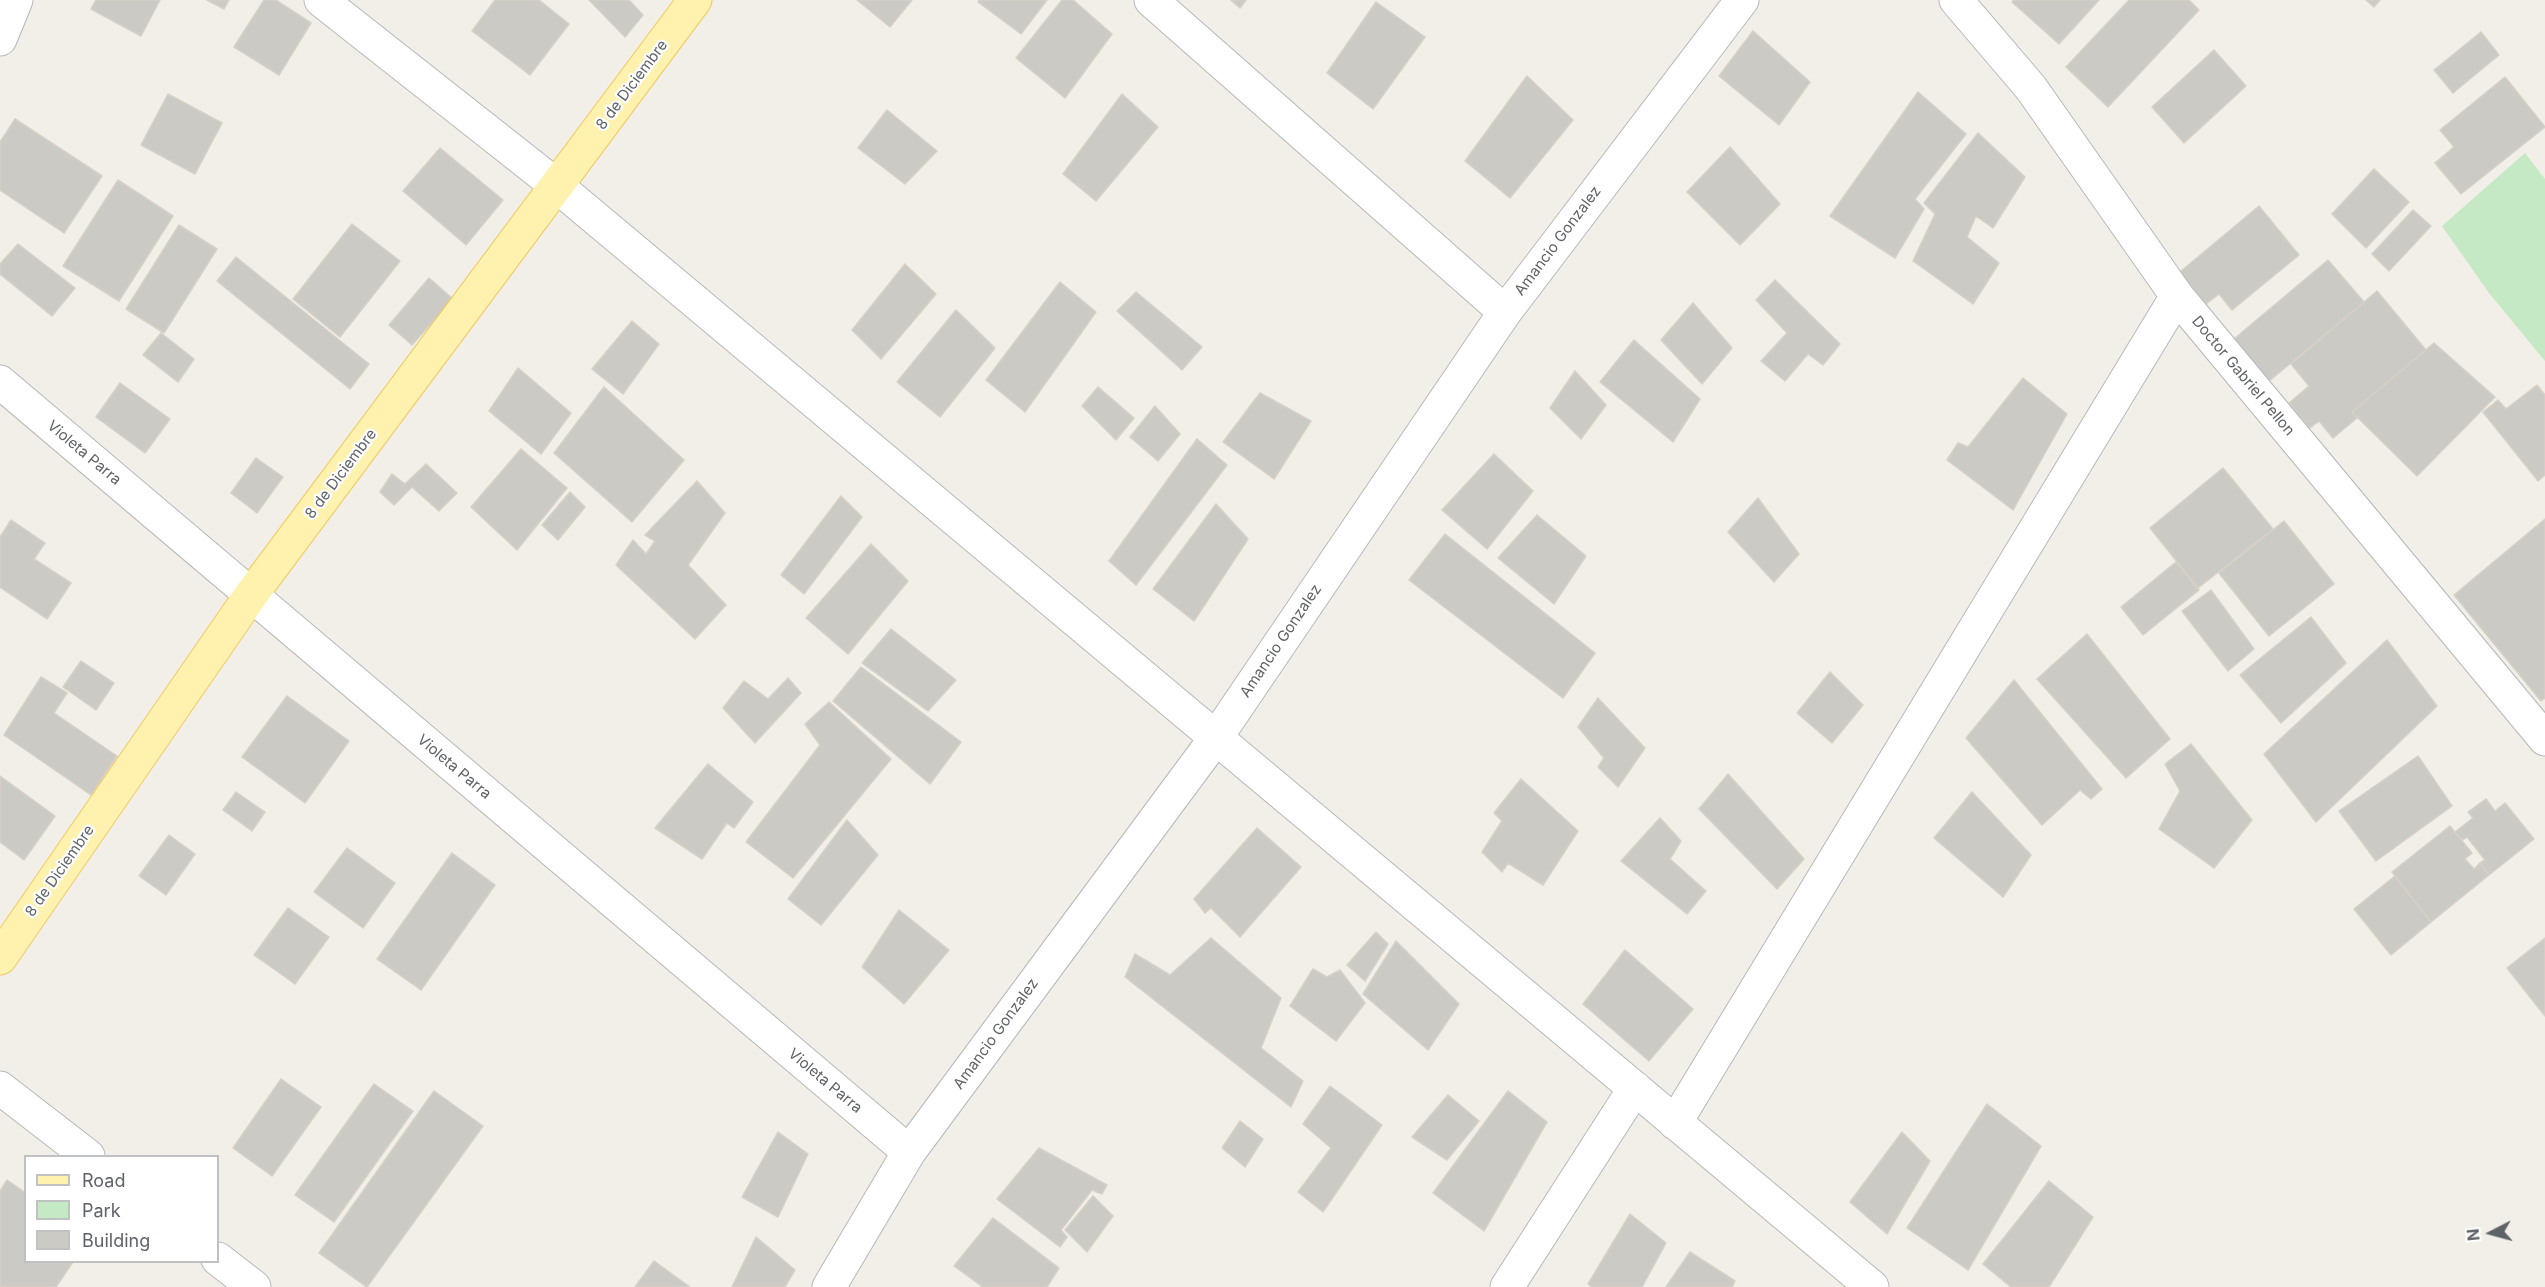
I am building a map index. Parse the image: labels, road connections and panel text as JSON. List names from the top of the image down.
{
  "streets": {
    "main road": ["8 de Diciembre"],
    "street": ["Amancio Gonzalez", "Doctor Gabriel Pellon", "Violeta Parra"]
  },
  "crossings": [
    ["8 de Diciembre", "Violeta Parra"],
    ["Amancio Gonzalez", "Violeta Parra"]
  ],
  "legend": ["Road", "Park", "Building"],
  "north": "left"
}
